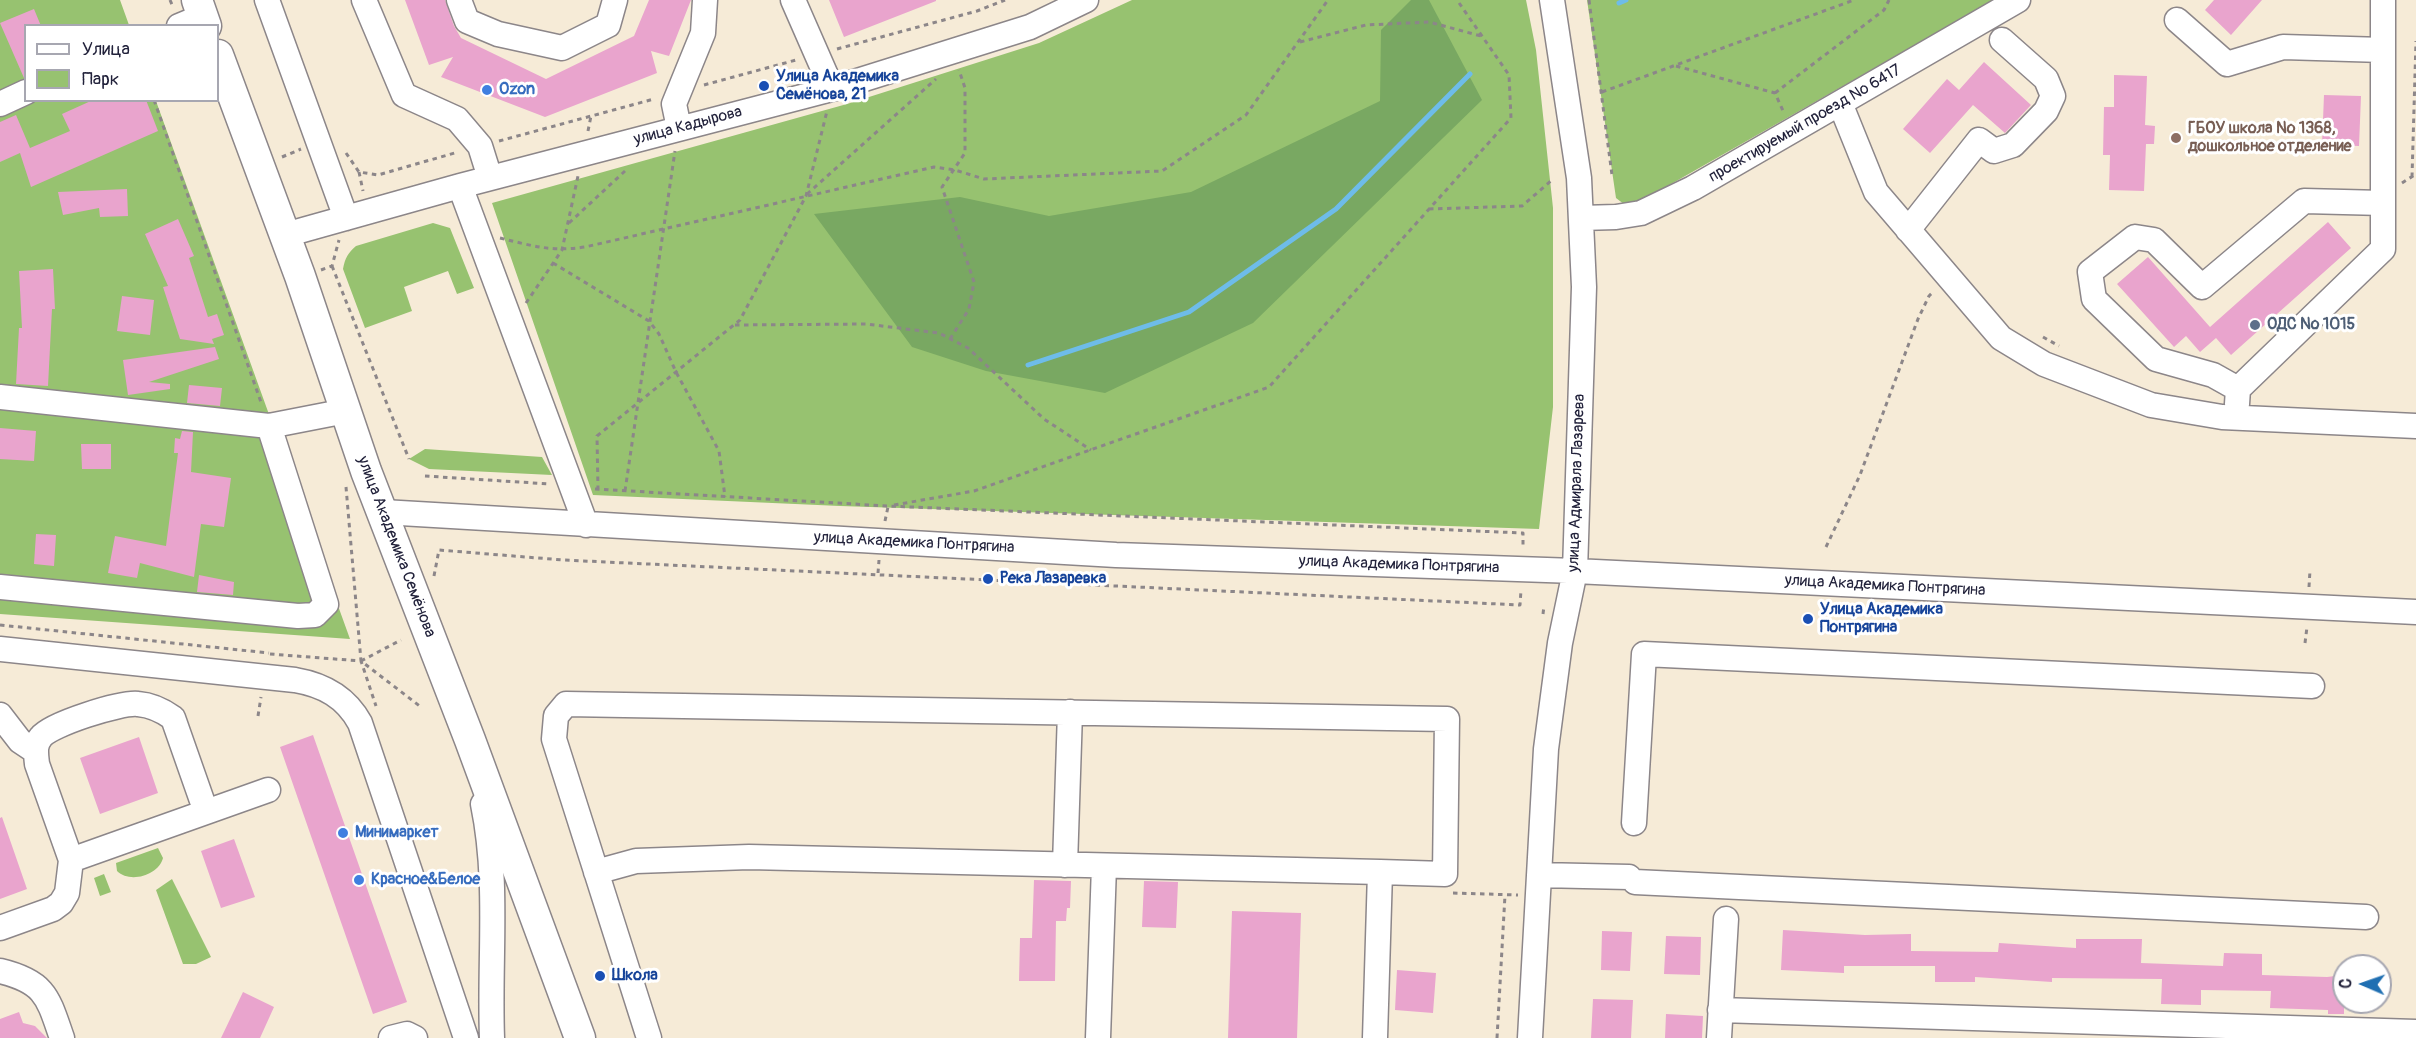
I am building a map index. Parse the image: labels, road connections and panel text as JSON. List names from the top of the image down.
{
  "streets": {
    "main road": ["улица Академика Семёнова"],
    "street": [
      "проектируемый проезд № 6417",
      "улица Кадырова",
      "улица Адмирала Лазарева",
      "улица Академика Понтрягина"
    ]
  },
  "crossings": [
    ["проектируемый проезд № 6417", "улица Адмирала Лазарева"],
    ["улица Кадырова", "улица Академика Семёнова"],
    ["улица Адмирала Лазарева", "улица Академика Понтрягина"],
    ["улица Академика Понтрягина", "улица Академика Семёнова"]
  ],
  "places": [
    "Улица Академика Семёнова, 21",
    "Ozon",
    "ГБОУ школа № 1368, дошкольное отделение",
    "ОДС № 1015",
    "Река Лазаревка",
    "Улица Академика Понтрягина",
    "Минимаркет",
    "Красное&Белое",
    "Школа"
  ],
  "legend": ["Улица", "Парк"],
  "north": "left"
}
